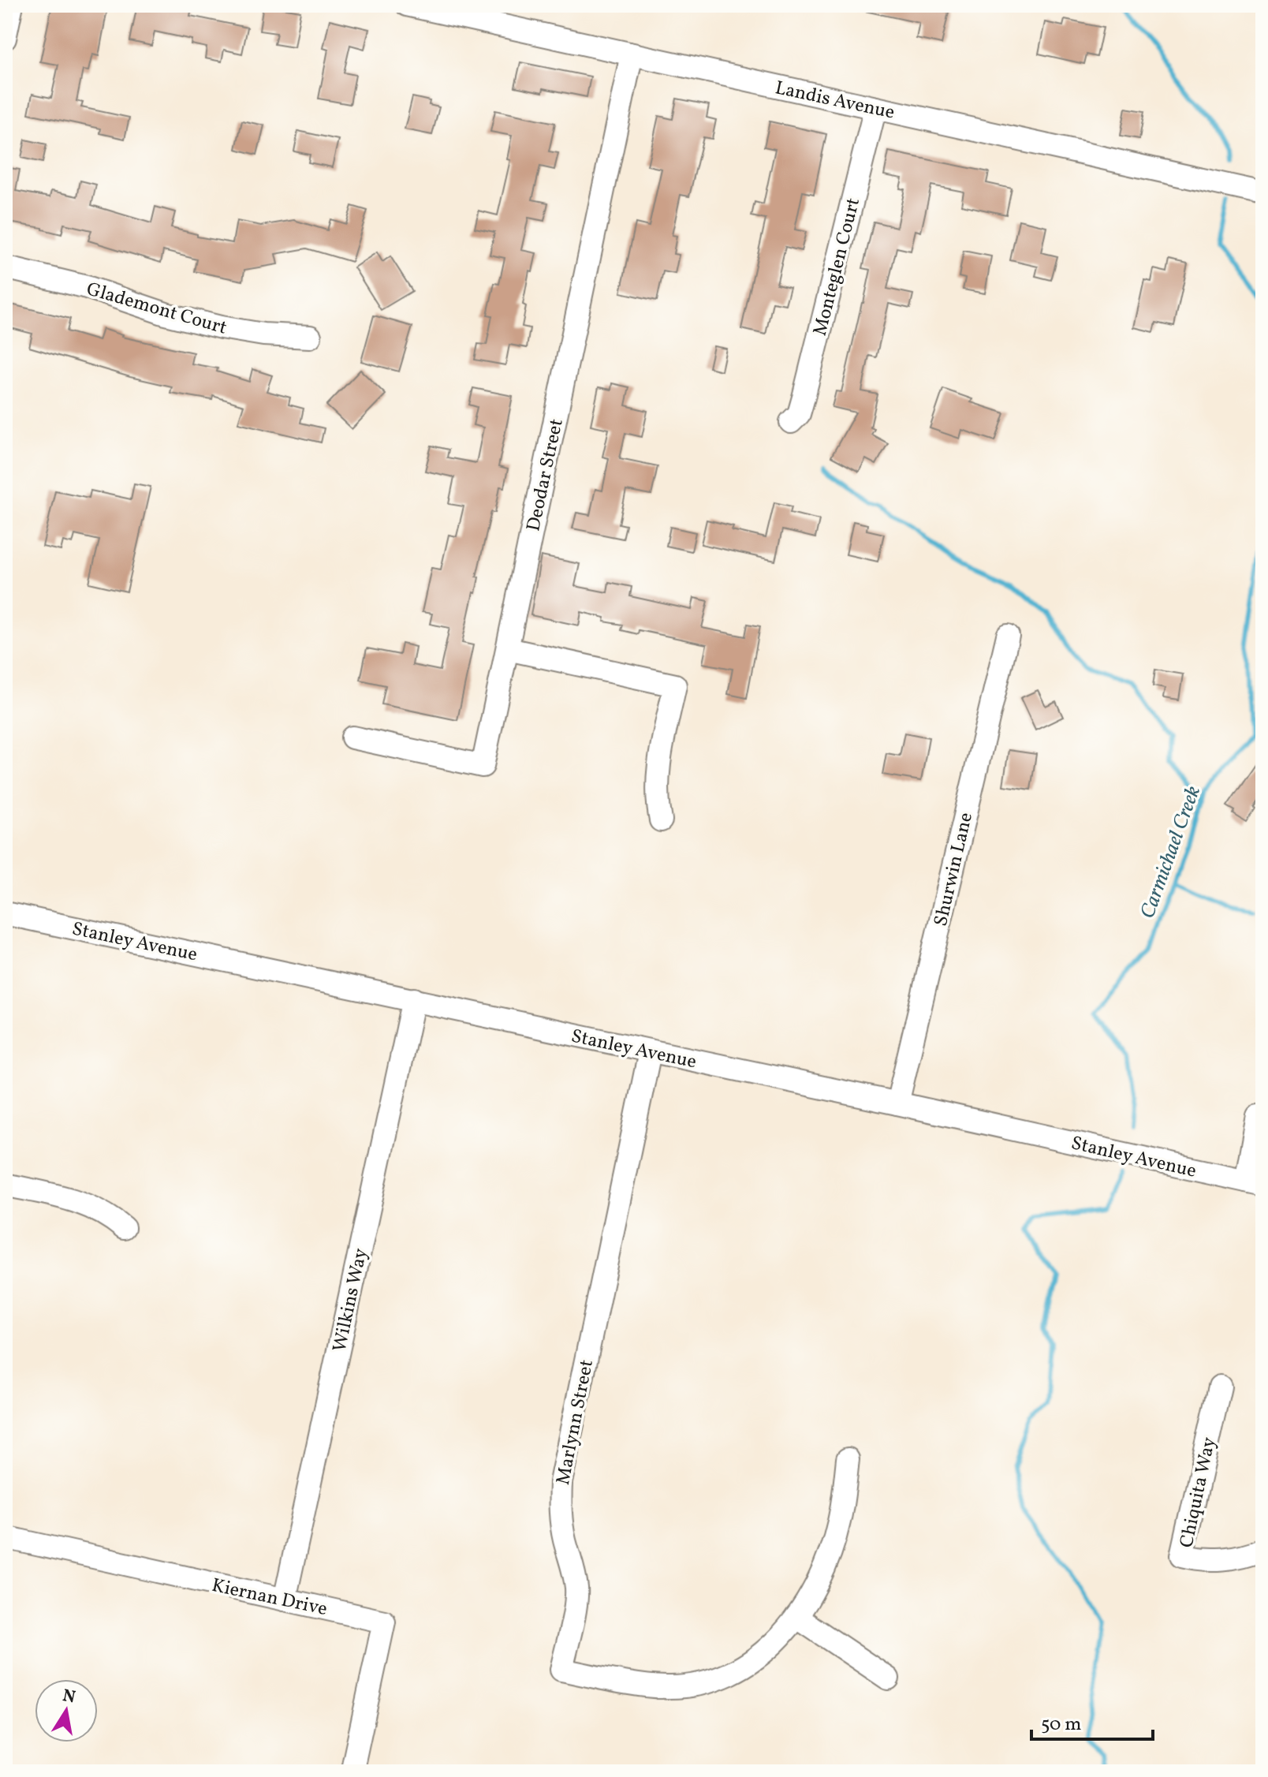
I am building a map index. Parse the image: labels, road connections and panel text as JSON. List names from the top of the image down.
{
  "streets": {
    "street": [
      "Landis Avenue",
      "Monteglen Court",
      "Glademont Court",
      "Deodar Street",
      "Shurwin Lane",
      "Stanley Avenue",
      "Wilkins Way",
      "Marlynn Street",
      "Chiquita Way",
      "Kiernan Drive"
    ]
  },
  "crossings": [
    ["Landis Avenue", "Monteglen Court"],
    ["Landis Avenue", "Deodar Street"],
    ["Shurwin Lane", "Stanley Avenue"],
    ["Stanley Avenue", "Wilkins Way"],
    ["Stanley Avenue", "Marlynn Street"],
    ["Wilkins Way", "Kiernan Drive"]
  ],
  "water": ["Carmichael Creek"],
  "scale_bar": "50 m",
  "north": "top"
}
